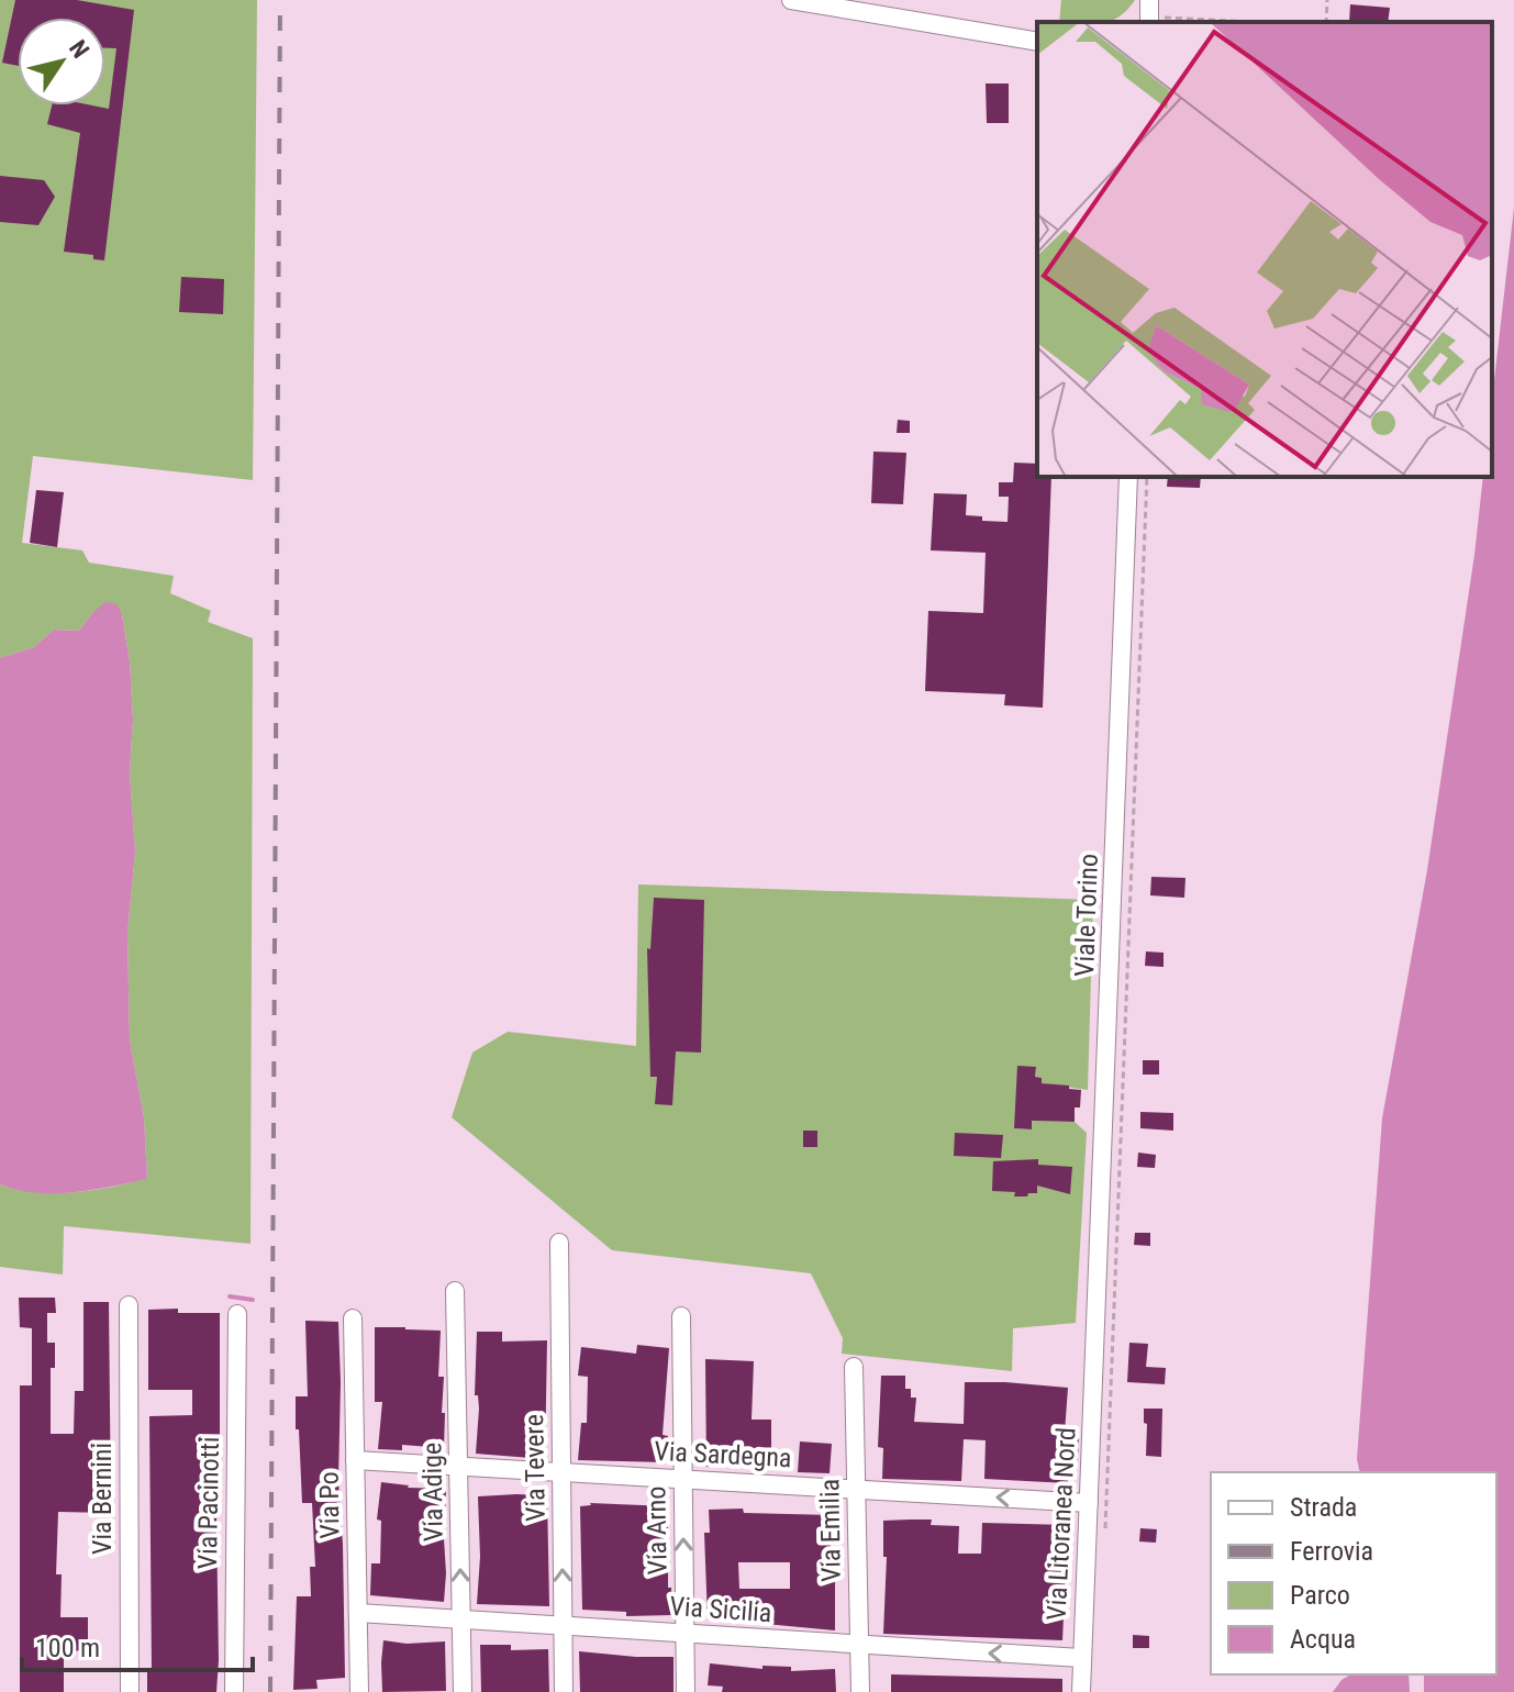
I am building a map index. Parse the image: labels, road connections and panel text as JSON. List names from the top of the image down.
{
  "streets": {
    "street": [
      "Viale Torino",
      "Via Sardegna",
      "Via Tevere",
      "Via Adige",
      "Via Bernini",
      "Via Pacinotti",
      "Via Po",
      "Via Litoranea Nord",
      "Via Arno",
      "Via Emilia",
      "Via Sicilia"
    ]
  },
  "crossings": [
    ["Viale Torino", "Via Litoranea Nord"],
    ["Via Sardegna", "Via Tevere"],
    ["Via Sardegna", "Via Adige"],
    ["Via Sardegna", "Via Po"],
    ["Via Sardegna", "Via Litoranea Nord"],
    ["Via Sardegna", "Via Arno"],
    ["Via Sardegna", "Via Emilia"],
    ["Via Tevere", "Via Sicilia"],
    ["Via Adige", "Via Sicilia"],
    ["Via Po", "Via Sicilia"],
    ["Via Litoranea Nord", "Via Sicilia"],
    ["Via Arno", "Via Sicilia"],
    ["Via Emilia", "Via Sicilia"]
  ],
  "one_way": ["Via Adige", "Via Arno"],
  "legend": [
    "Strada",
    "Ferrovia",
    "Parco",
    "Acqua"
  ],
  "scale_bar": "100 m",
  "north": "top right"
}
